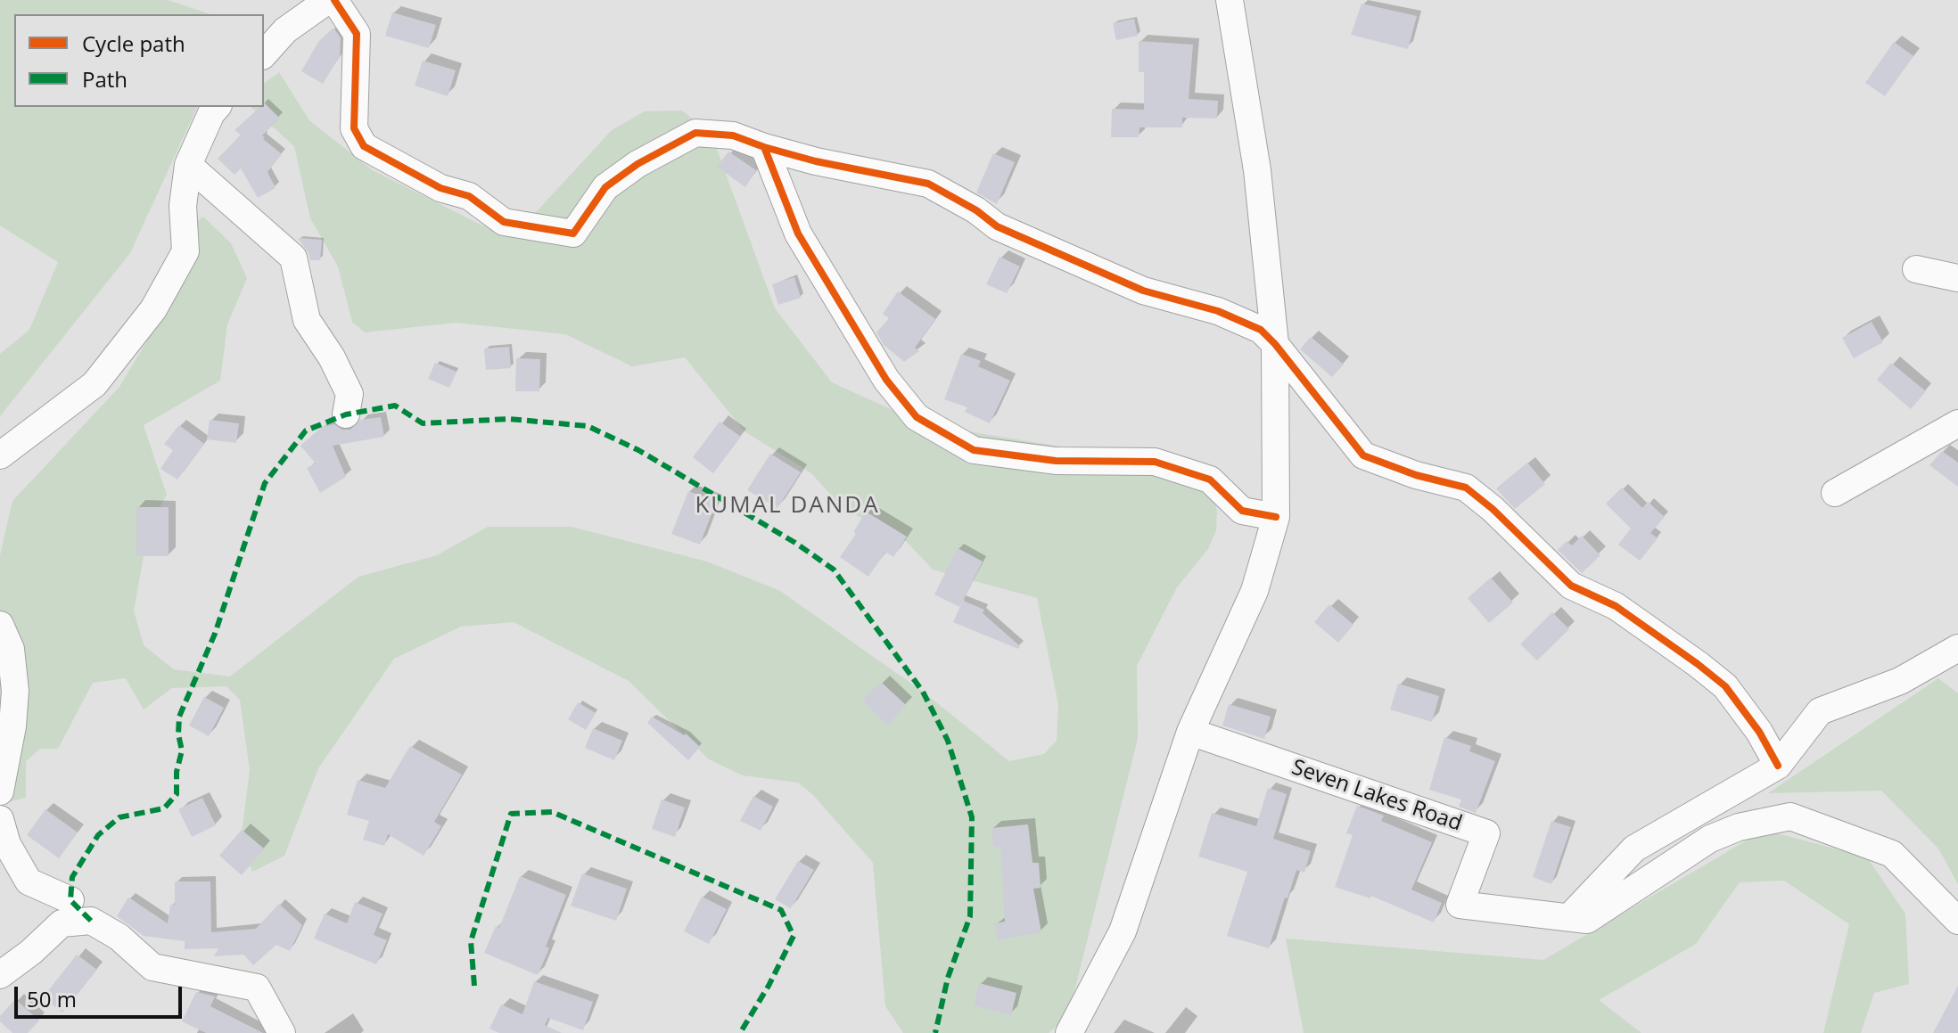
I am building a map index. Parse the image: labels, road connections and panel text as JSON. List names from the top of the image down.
{
  "streets": {
    "street": ["Seven Lakes Road"]
  },
  "districts": ["KUMAL DANDA"],
  "legend": ["Cycle path", "Path"],
  "scale_bar": "50 m"
}
